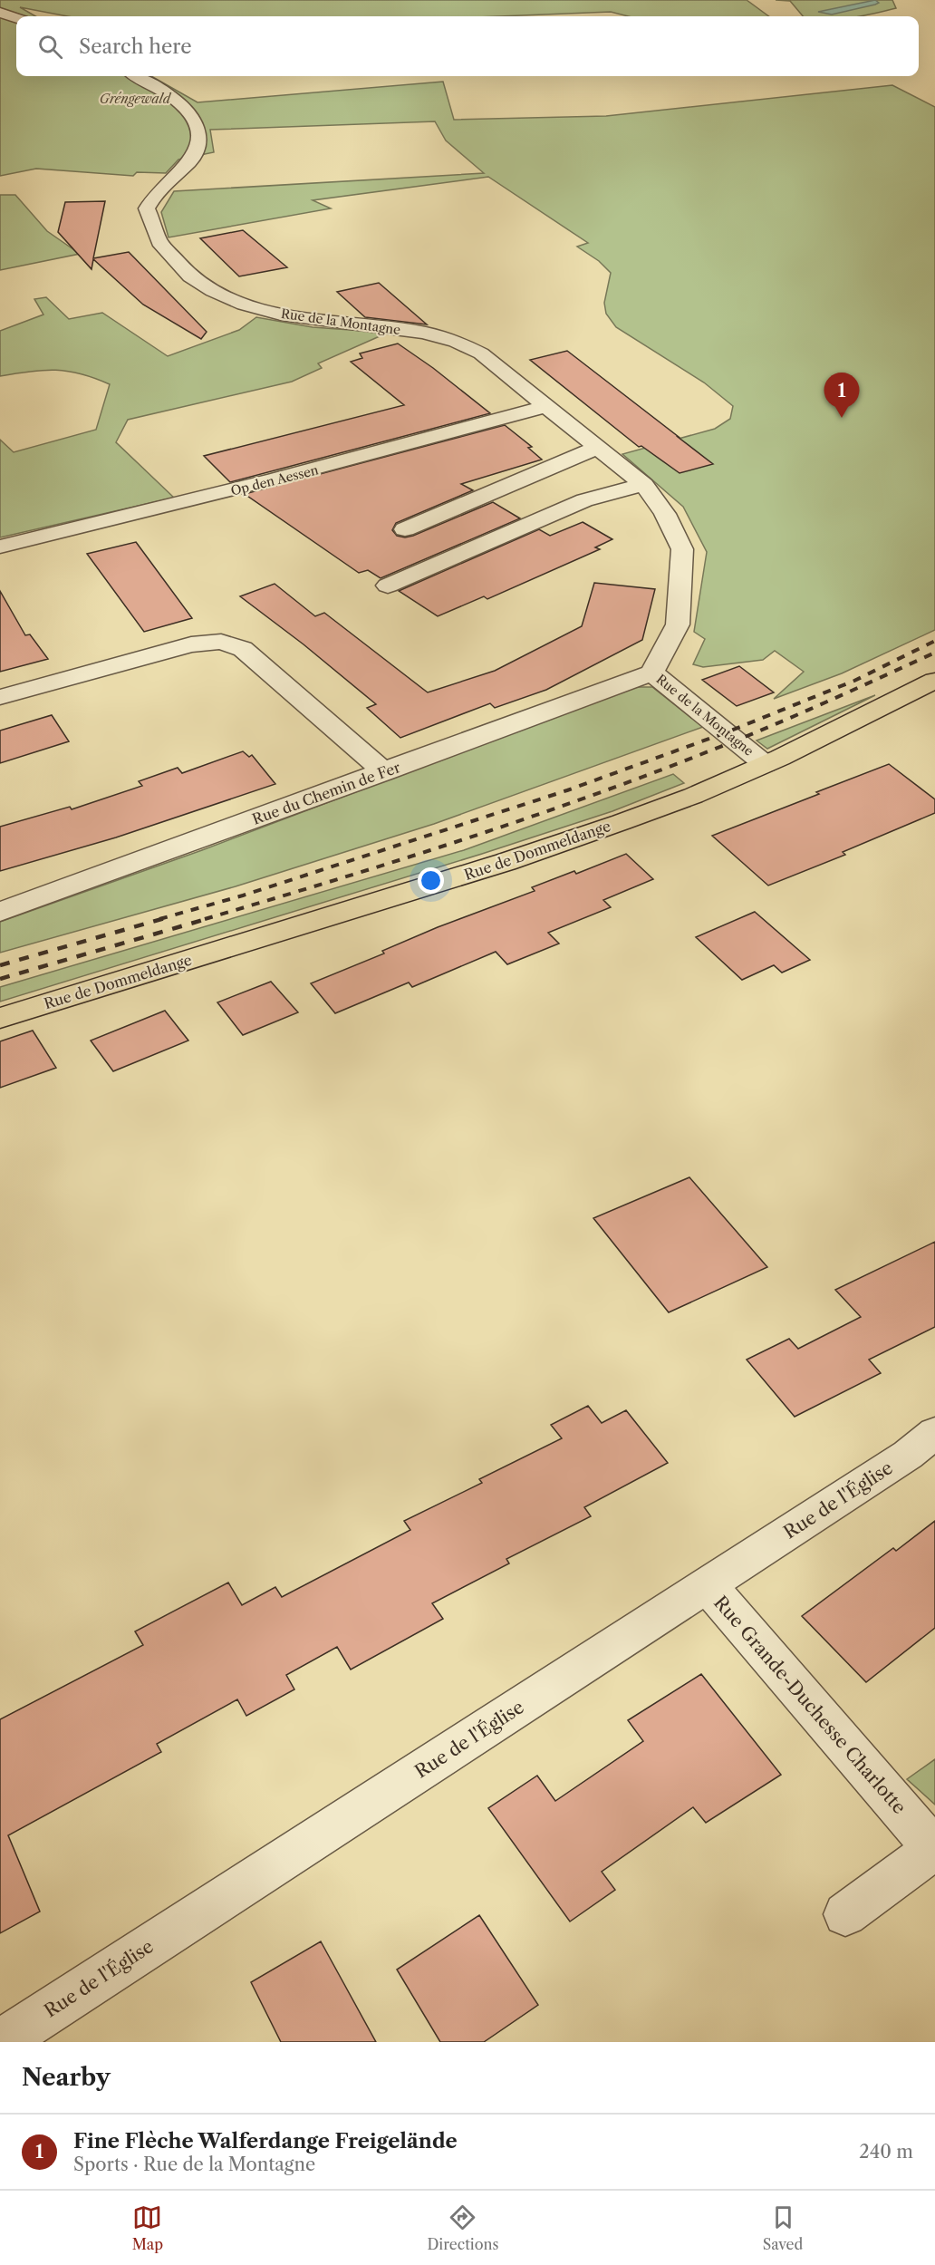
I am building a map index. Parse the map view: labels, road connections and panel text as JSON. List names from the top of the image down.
{
  "streets": {
    "main road": ["Rue de Dommeldange"],
    "street": [
      "Rue de la Montagne",
      "Op den Aessen",
      "Rue du Chemin de Fer",
      "Rue de l'Église",
      "Rue Grande-Duchesse Charlotte"
    ]
  },
  "crossings": [
    ["Rue de la Montagne", "Op den Aessen"],
    ["Rue de la Montagne", "Rue du Chemin de Fer"],
    ["Rue de la Montagne", "Rue de Dommeldange"],
    ["Rue de l'Église", "Rue Grande-Duchesse Charlotte"]
  ],
  "parks": ["Gréngewald"],
  "page": {
    "search": "Search here",
    "pins": "1",
    "heading": "Nearby",
    "list": [
      {
        "mark": "1",
        "name": "Fine Flèche Walferdange Freigelände",
        "note": "Sports · Rue de la Montagne",
        "value": "240 m"
      }
    ],
    "nav": ["Map", "Directions", "Saved"]
  }
}
